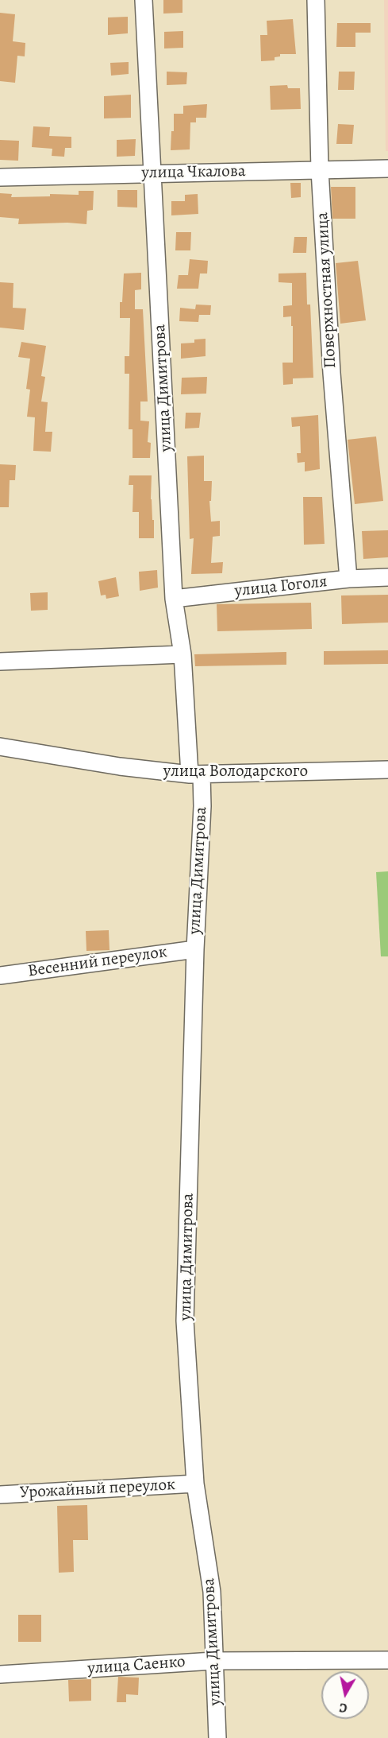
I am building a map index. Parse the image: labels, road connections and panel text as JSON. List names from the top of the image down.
{
  "streets": {
    "street": [
      "улица Чкалова",
      "Поверхностная улица",
      "улица Димитрова",
      "улица Гоголя",
      "улица Володарского",
      "Весенний переулок",
      "Урожайный переулок",
      "улица Саенко"
    ]
  },
  "crossings": [
    ["улица Чкалова", "Поверхностная улица"],
    ["улица Чкалова", "улица Димитрова"],
    ["Поверхностная улица", "улица Гоголя"],
    ["улица Димитрова", "улица Гоголя"],
    ["улица Димитрова", "улица Володарского"],
    ["улица Димитрова", "Весенний переулок"],
    ["улица Димитрова", "Урожайный переулок"],
    ["улица Димитрова", "улица Саенко"]
  ],
  "north": "bottom"
}
